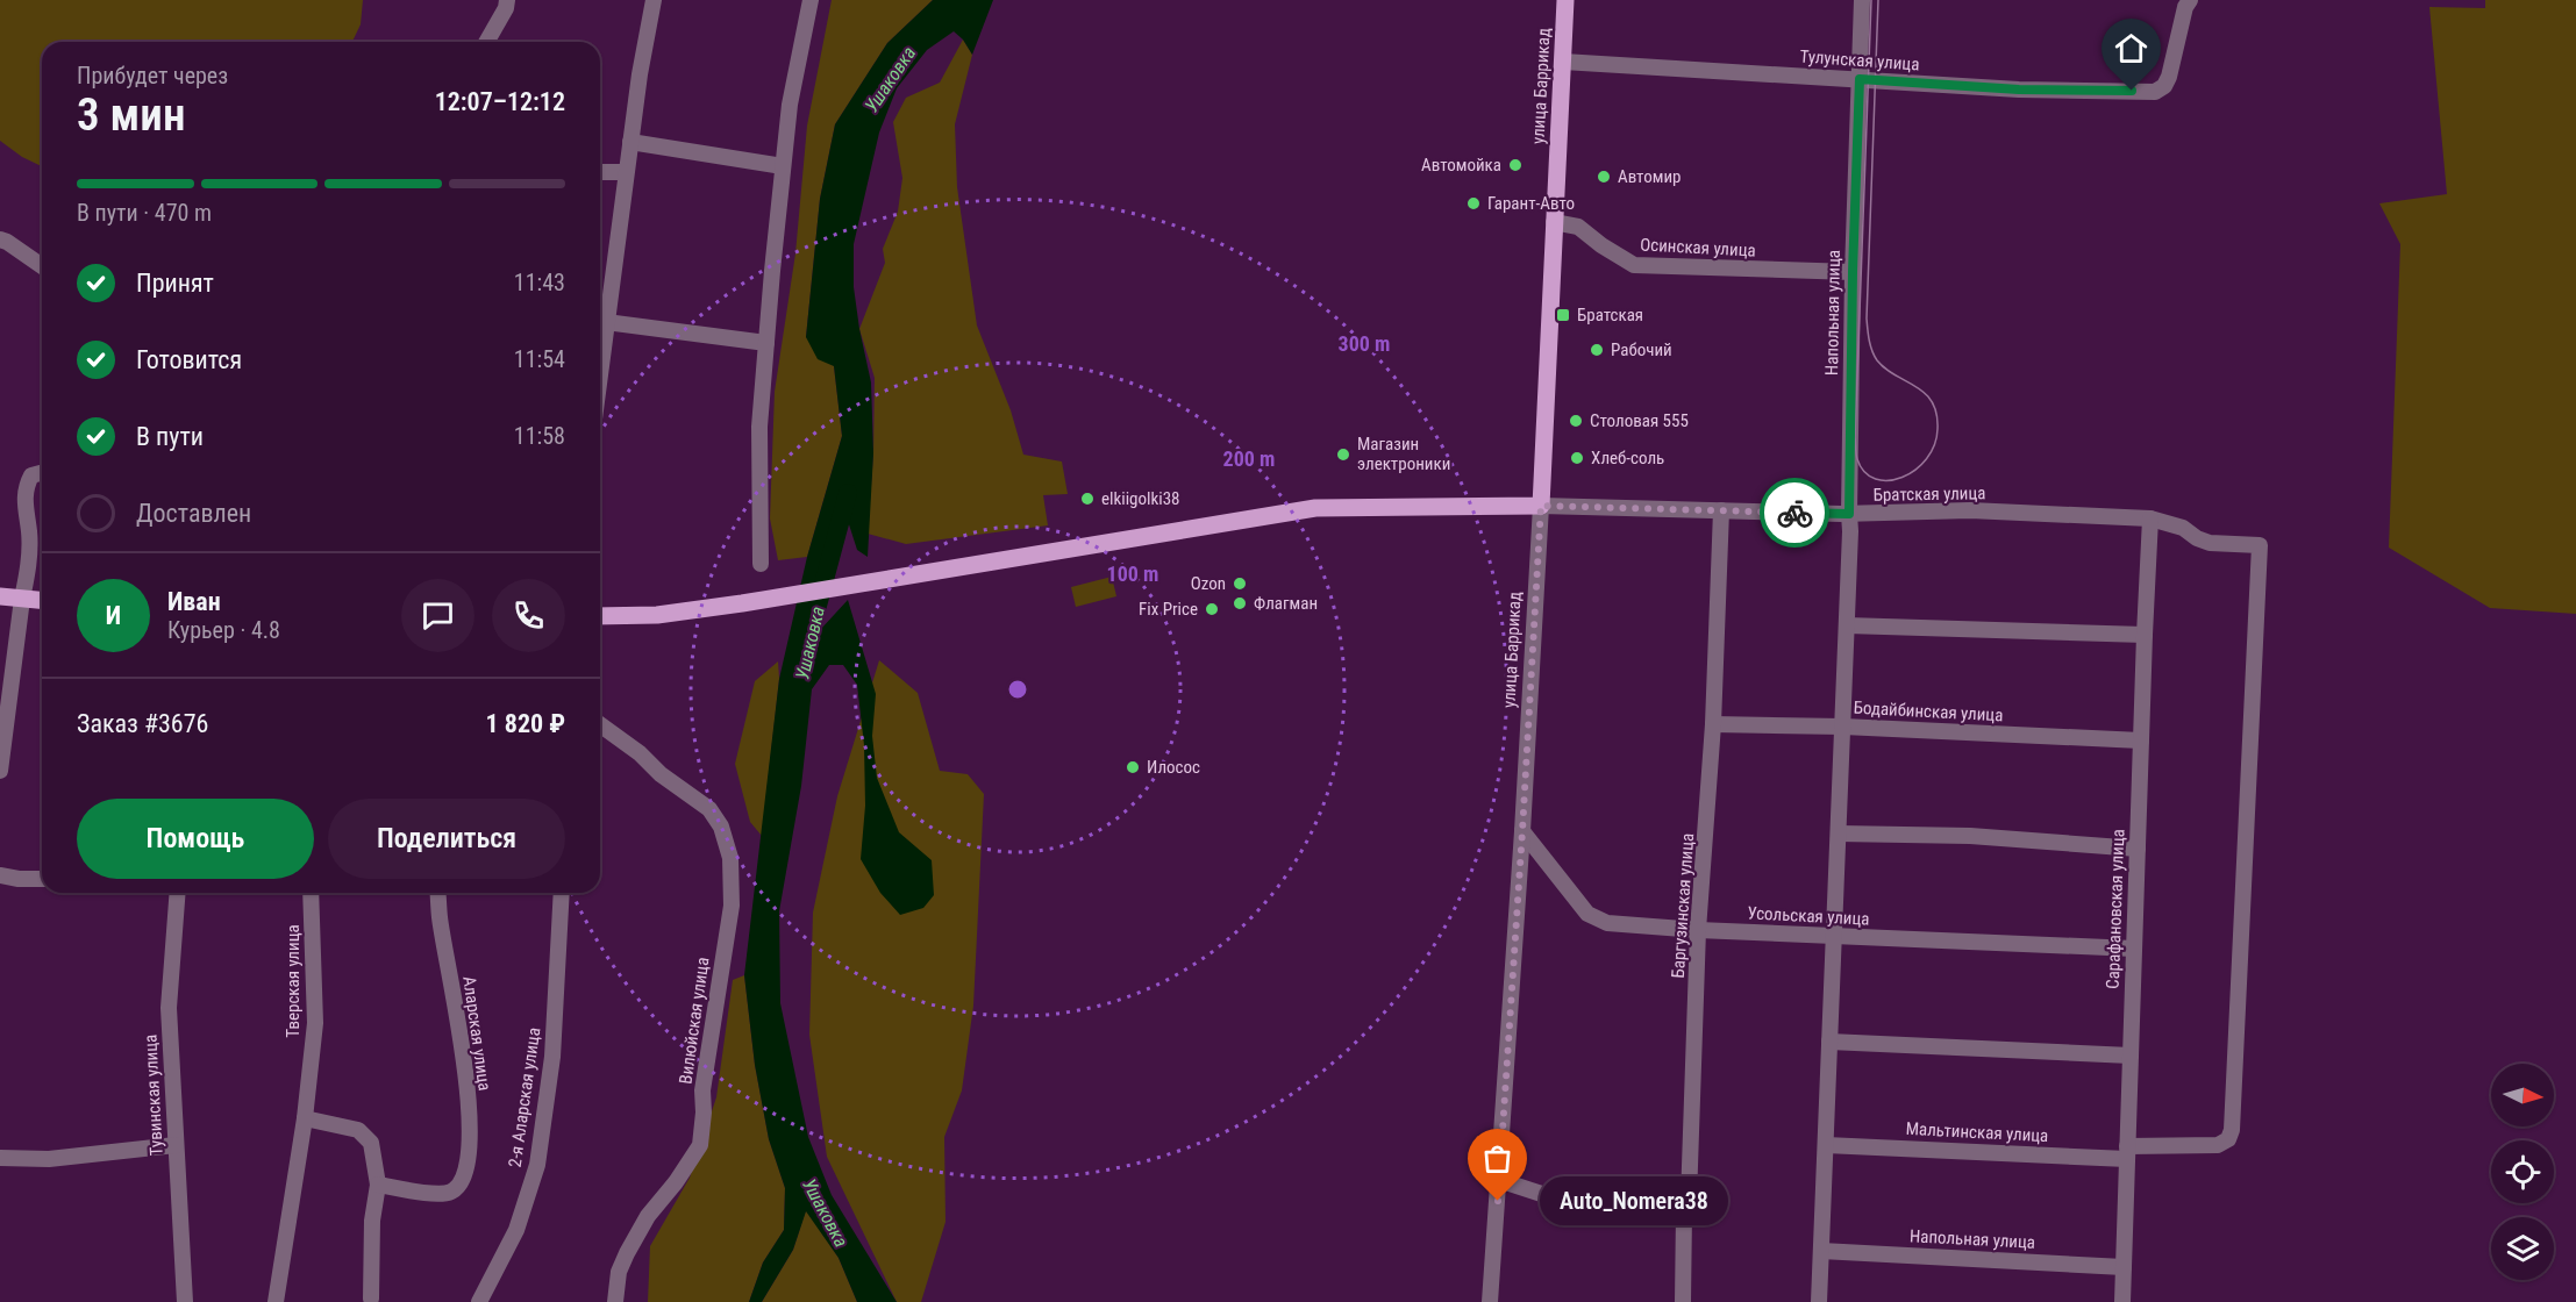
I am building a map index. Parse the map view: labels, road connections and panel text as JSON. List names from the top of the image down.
{
  "streets": {
    "main road": ["улица Баррикад"],
    "street": [
      "Тулунская улица",
      "Осинская улица",
      "Напольная улица",
      "Братская улица",
      "Бодайбинская улица",
      "Баргузинская улица",
      "Сарафановская улица",
      "Усольская улица",
      "Тверская улица",
      "Вилюйская улица",
      "Аларская улица",
      "Тувинская улица",
      "2-я Аларская улица",
      "Мальтинская улица"
    ]
  },
  "crossings": [
    ["Тулунская улица", "улица Баррикад"],
    ["Тулунская улица", "Напольная улица"],
    ["улица Баррикад", "Осинская улица"],
    ["улица Баррикад", "Братская улица"],
    ["улица Баррикад", "Усольская улица"],
    ["Осинская улица", "Напольная улица"],
    ["Напольная улица", "Братская улица"],
    ["Напольная улица", "Бодайбинская улица"],
    ["Напольная улица", "Сарафановская улица"],
    ["Напольная улица", "Усольская улица"],
    ["Напольная улица", "Мальтинская улица"],
    ["Братская улица", "Баргузинская улица"],
    ["Братская улица", "Сарафановская улица"],
    ["Братская улица", "Мальтинская улица"],
    ["Бодайбинская улица", "Баргузинская улица"],
    ["Бодайбинская улица", "Сарафановская улица"],
    ["Баргузинская улица", "Усольская улица"],
    ["Сарафановская улица", "Усольская улица"],
    ["Сарафановская улица", "Мальтинская улица"]
  ],
  "water": ["Ушаковка"],
  "places": {
    "other": [
      "Автомойка",
      "Автомир",
      "Гарант-Авто",
      "Рабочий",
      "Столовая 555",
      "Магазин электроники",
      "Хлеб-соль",
      "elkiigolki38",
      "Ozon",
      "Флагман",
      "Fix Price",
      "Илосос",
      "Auto_Nomera38"
    ],
    "transit": ["Братская"]
  },
  "north": "right",
  "page": {
    "heading": ["3 мин", "Прибудет через", "12:07–12:12"],
    "panel": [
      "Иван",
      "Курьер · 4.8",
      "Заказ #3676",
      "1 820 ₽"
    ],
    "bar": "В пути · 470 m",
    "list": [
      ["Принят", "11:43"],
      ["Готовится", "11:54"],
      ["В пути", "11:58"],
      "Доставлен"
    ],
    "round": "И",
    "buttons": ["Помощь", "Поделиться"],
    "bubble": "Auto_Nomera38"
  },
  "rings": ["300 m", "200 m", "100 m"]
}
